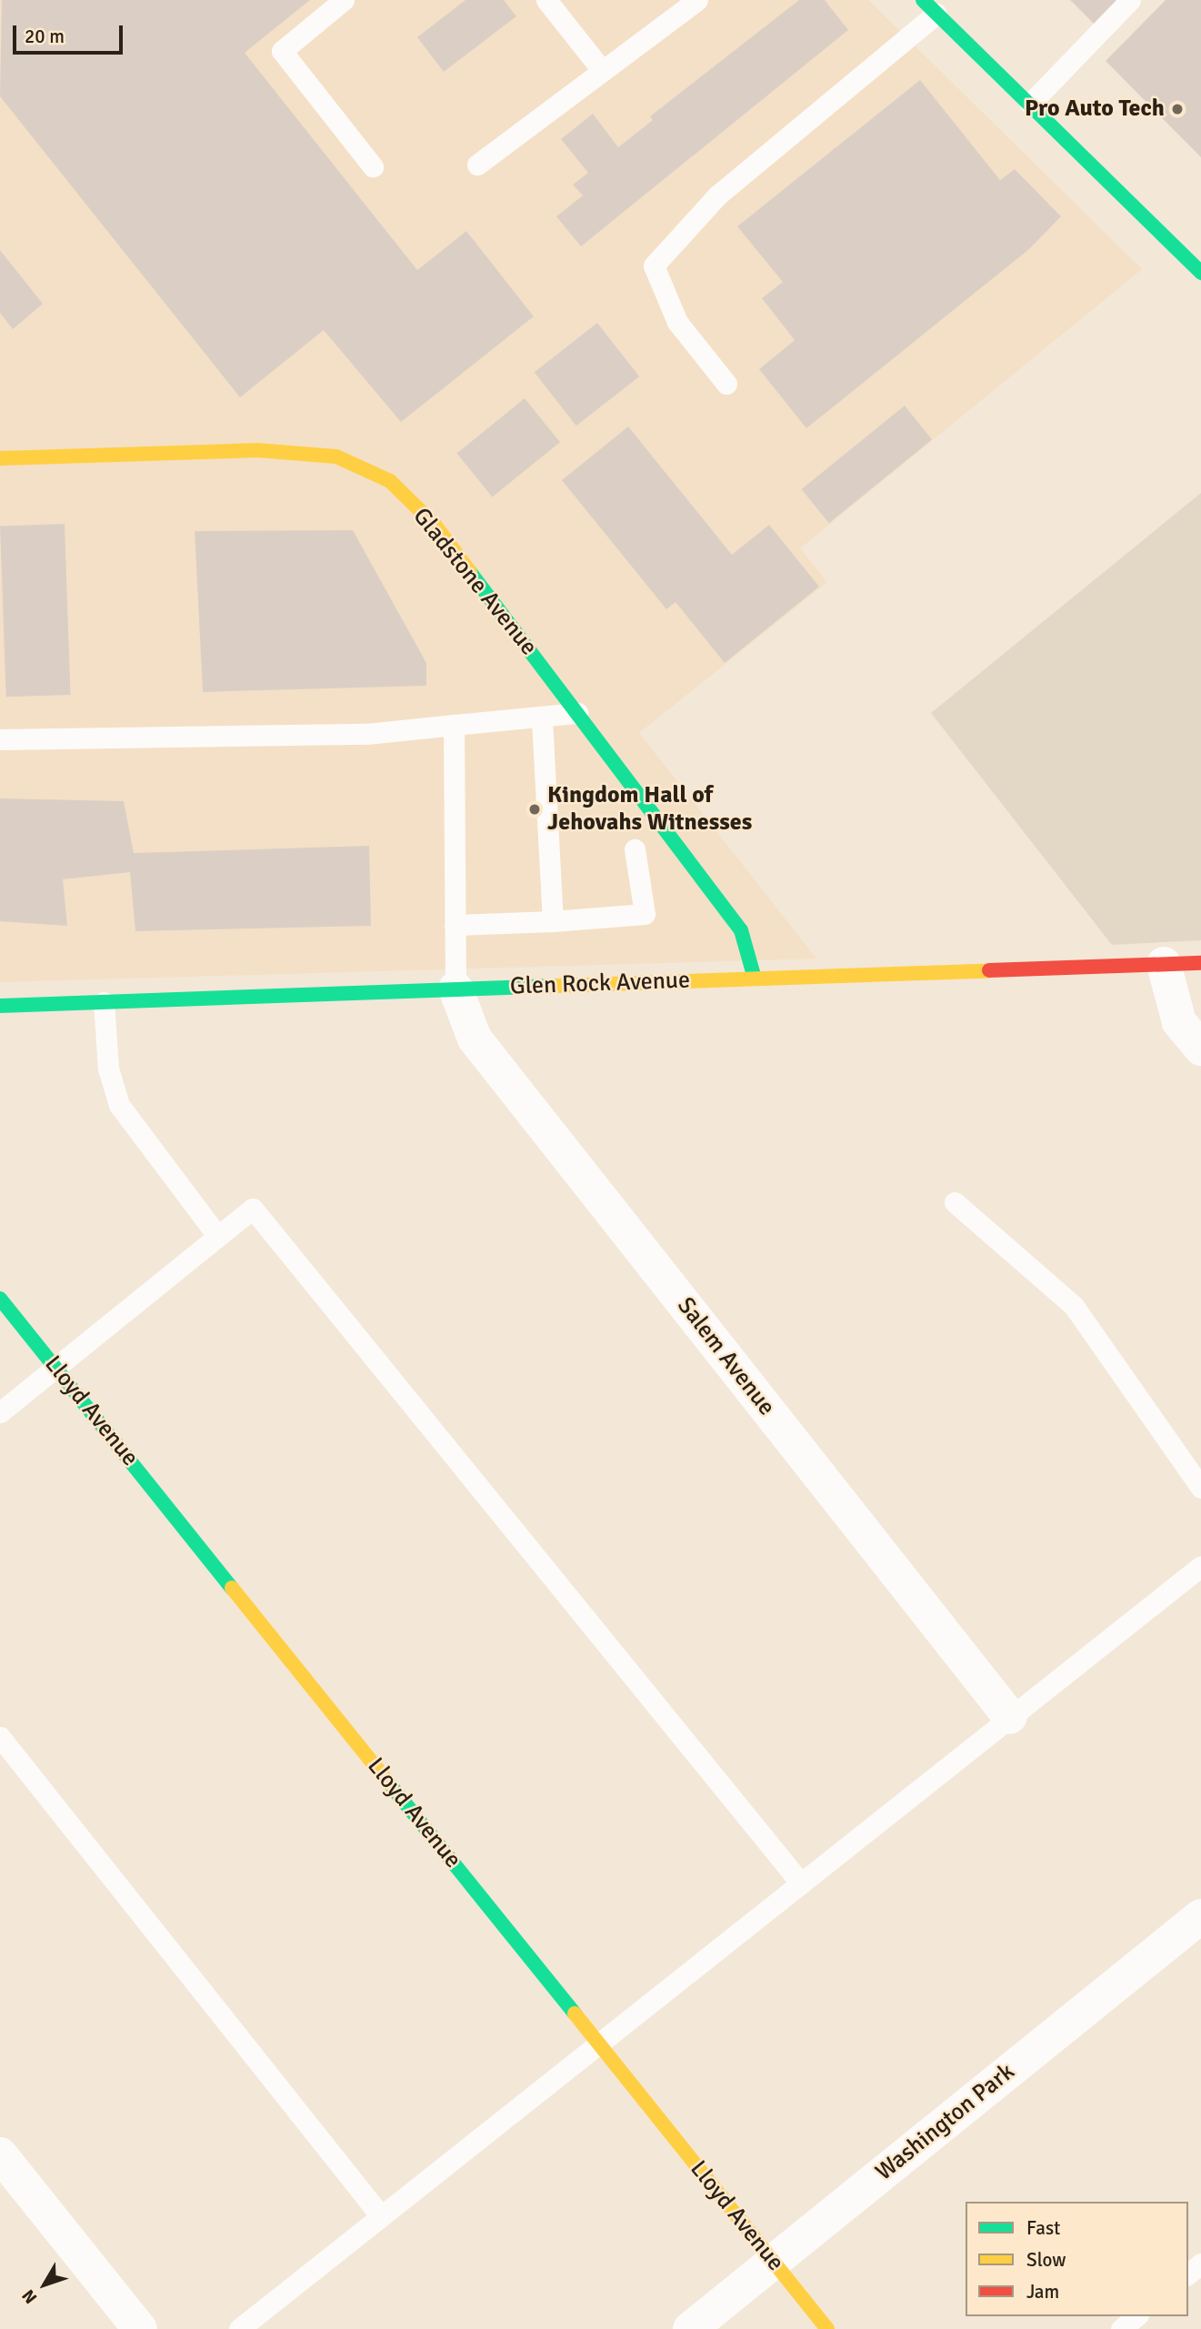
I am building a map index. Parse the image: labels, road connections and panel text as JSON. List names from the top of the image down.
{
  "streets": {
    "street": [
      "Gladstone Avenue",
      "Glen Rock Avenue",
      "Salem Avenue",
      "Lloyd Avenue",
      "Washington Park"
    ]
  },
  "crossings": [
    ["Gladstone Avenue", "Glen Rock Avenue"],
    ["Glen Rock Avenue", "Salem Avenue"],
    ["Lloyd Avenue", "Washington Park"]
  ],
  "places": ["Pro Auto Tech", "Kingdom Hall of Jehovahs Witnesses"],
  "legend": ["Fast", "Slow", "Jam"],
  "scale_bar": "20 m",
  "north": "bottom left"
}
